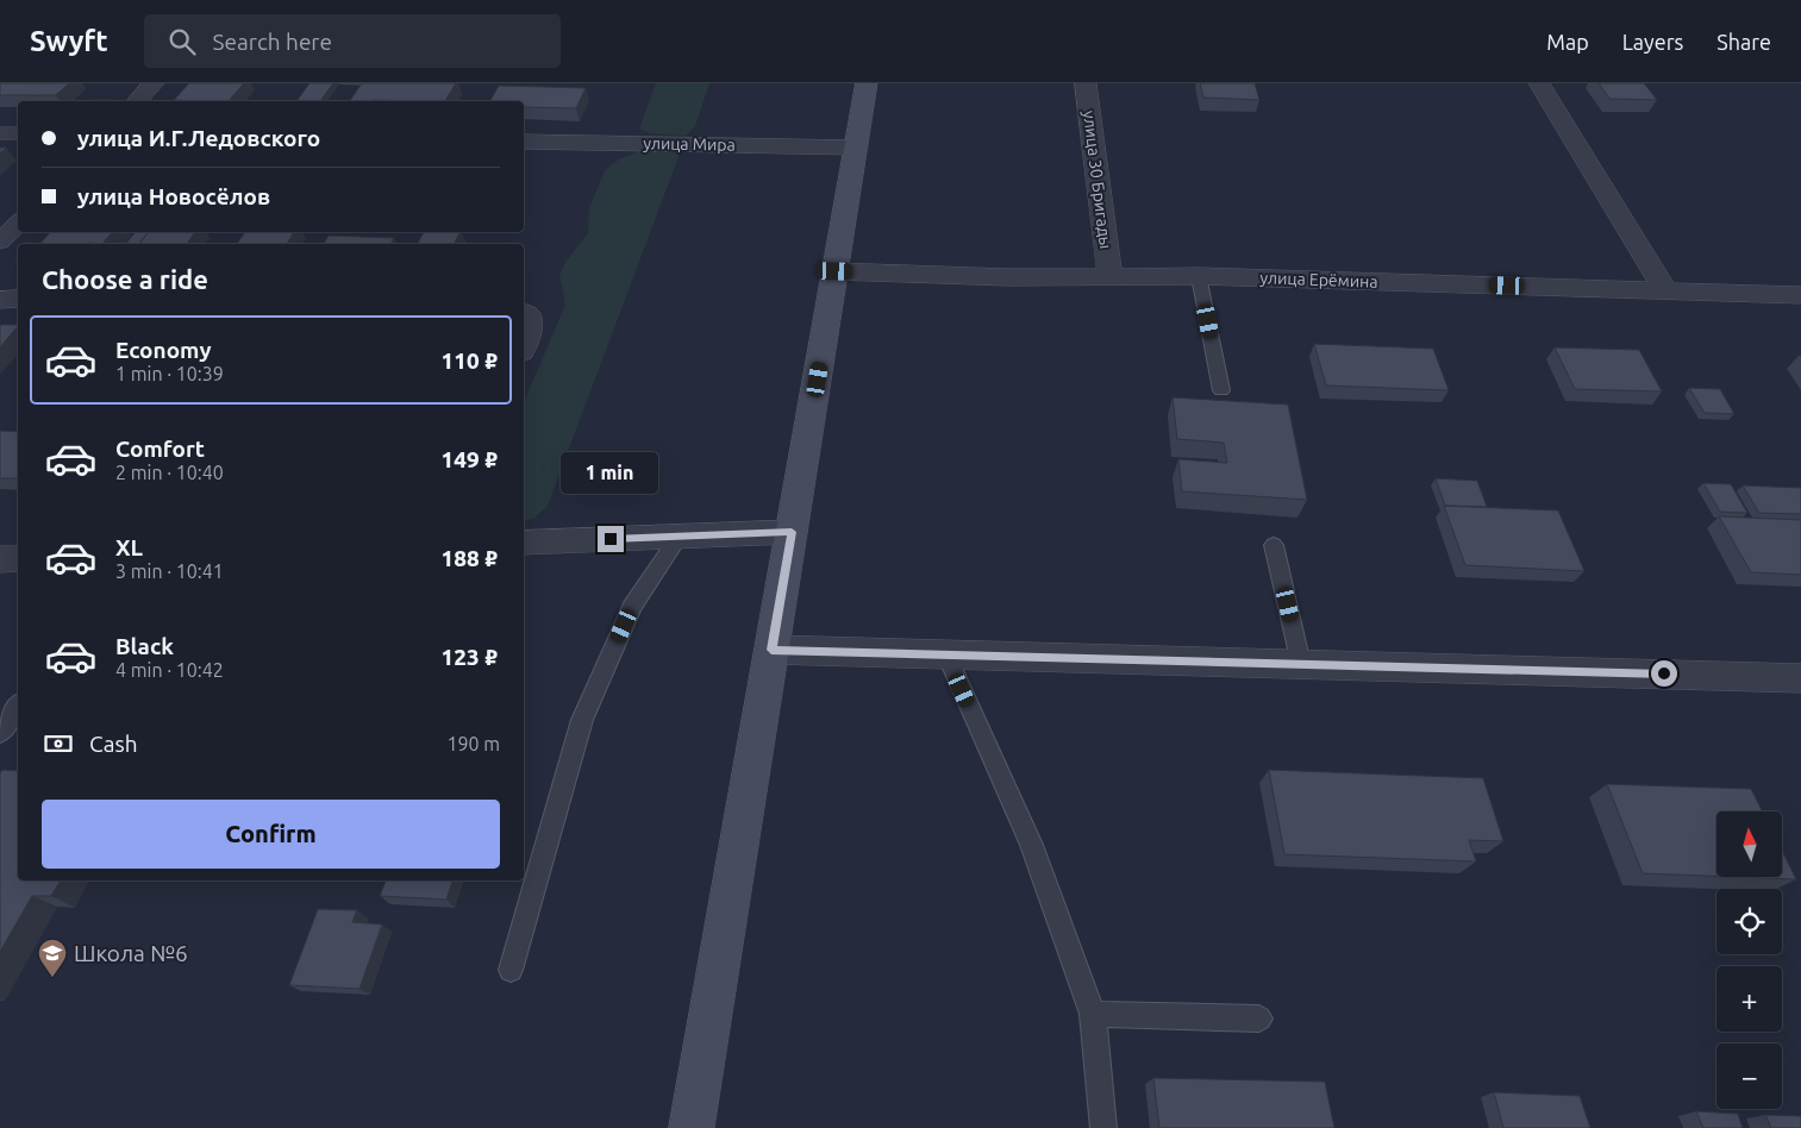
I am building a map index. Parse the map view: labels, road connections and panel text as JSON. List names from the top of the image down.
{
  "streets": {
    "street": ["улица Мира", "улица 30 Бригады", "улица Ерёмина"]
  },
  "crossings": [
    ["улица 30 Бригады", "улица Ерёмина"]
  ],
  "places": {
    "school or university": ["Школа №6"]
  },
  "north": "top",
  "page": {
    "header": "Swyft",
    "search": "Search here",
    "nav": ["Map", "Layers", "Share"],
    "banner": ["улица И.Г.Ледовского", "улица Новосёлов"],
    "heading": "Choose a ride",
    "list": [
      {
        "name": "Economy",
        "note": "1 min · 10:39",
        "value": "110 ₽"
      },
      {
        "name": "Comfort",
        "note": "2 min · 10:40",
        "value": "149 ₽"
      },
      {
        "name": "XL",
        "note": "3 min · 10:41",
        "value": "188 ₽"
      },
      {
        "name": "Black",
        "note": "4 min · 10:42",
        "value": "123 ₽"
      }
    ],
    "bubble": "1 min",
    "pay": ["Cash", "190 m"],
    "buttons": "Confirm",
    "map_buttons": ["+", "−"]
  }
}
